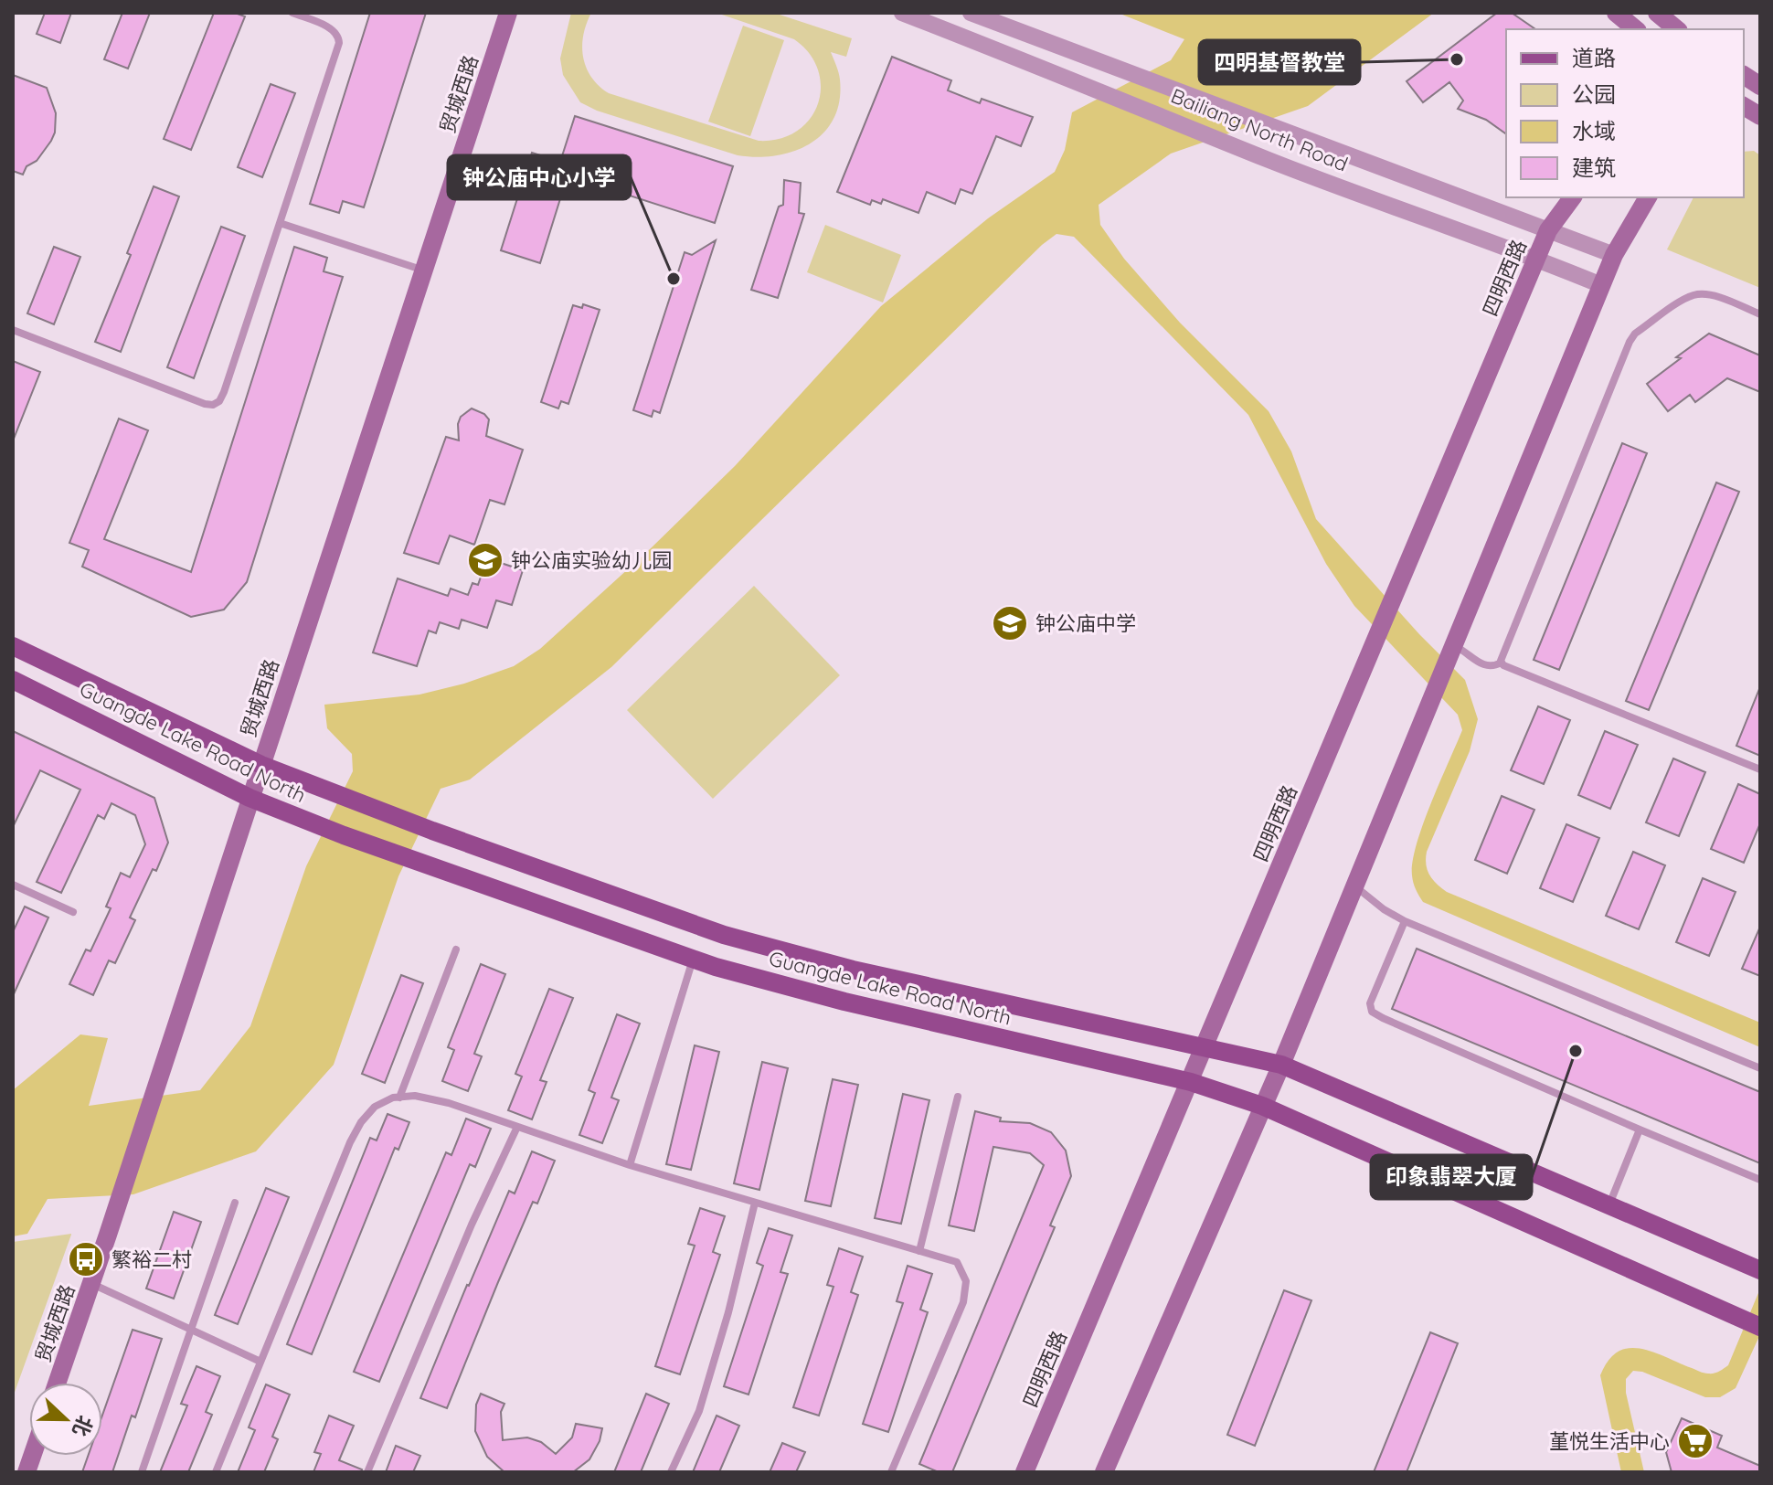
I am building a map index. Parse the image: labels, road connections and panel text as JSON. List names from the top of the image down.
{
  "streets": {
    "main road": ["贸城西路", "四明西路", "Guangde Lake Road North"],
    "street": ["Bailiang North Road"]
  },
  "crossings": [
    ["贸城西路", "Guangde Lake Road North"],
    ["Bailiang North Road", "四明西路"],
    ["四明西路", "Guangde Lake Road North"]
  ],
  "places": {
    "other": ["四明基督教堂", "钟公庙中心小学", "印象翡翠大厦"],
    "school or university": ["钟公庙实验幼儿园", "钟公庙中学"],
    "bus stop": ["繁裕二村"],
    "supermarket": ["堇悦生活中心"]
  },
  "legend": [
    "道路",
    "公园",
    "水域",
    "建筑"
  ],
  "north": "right"
}
